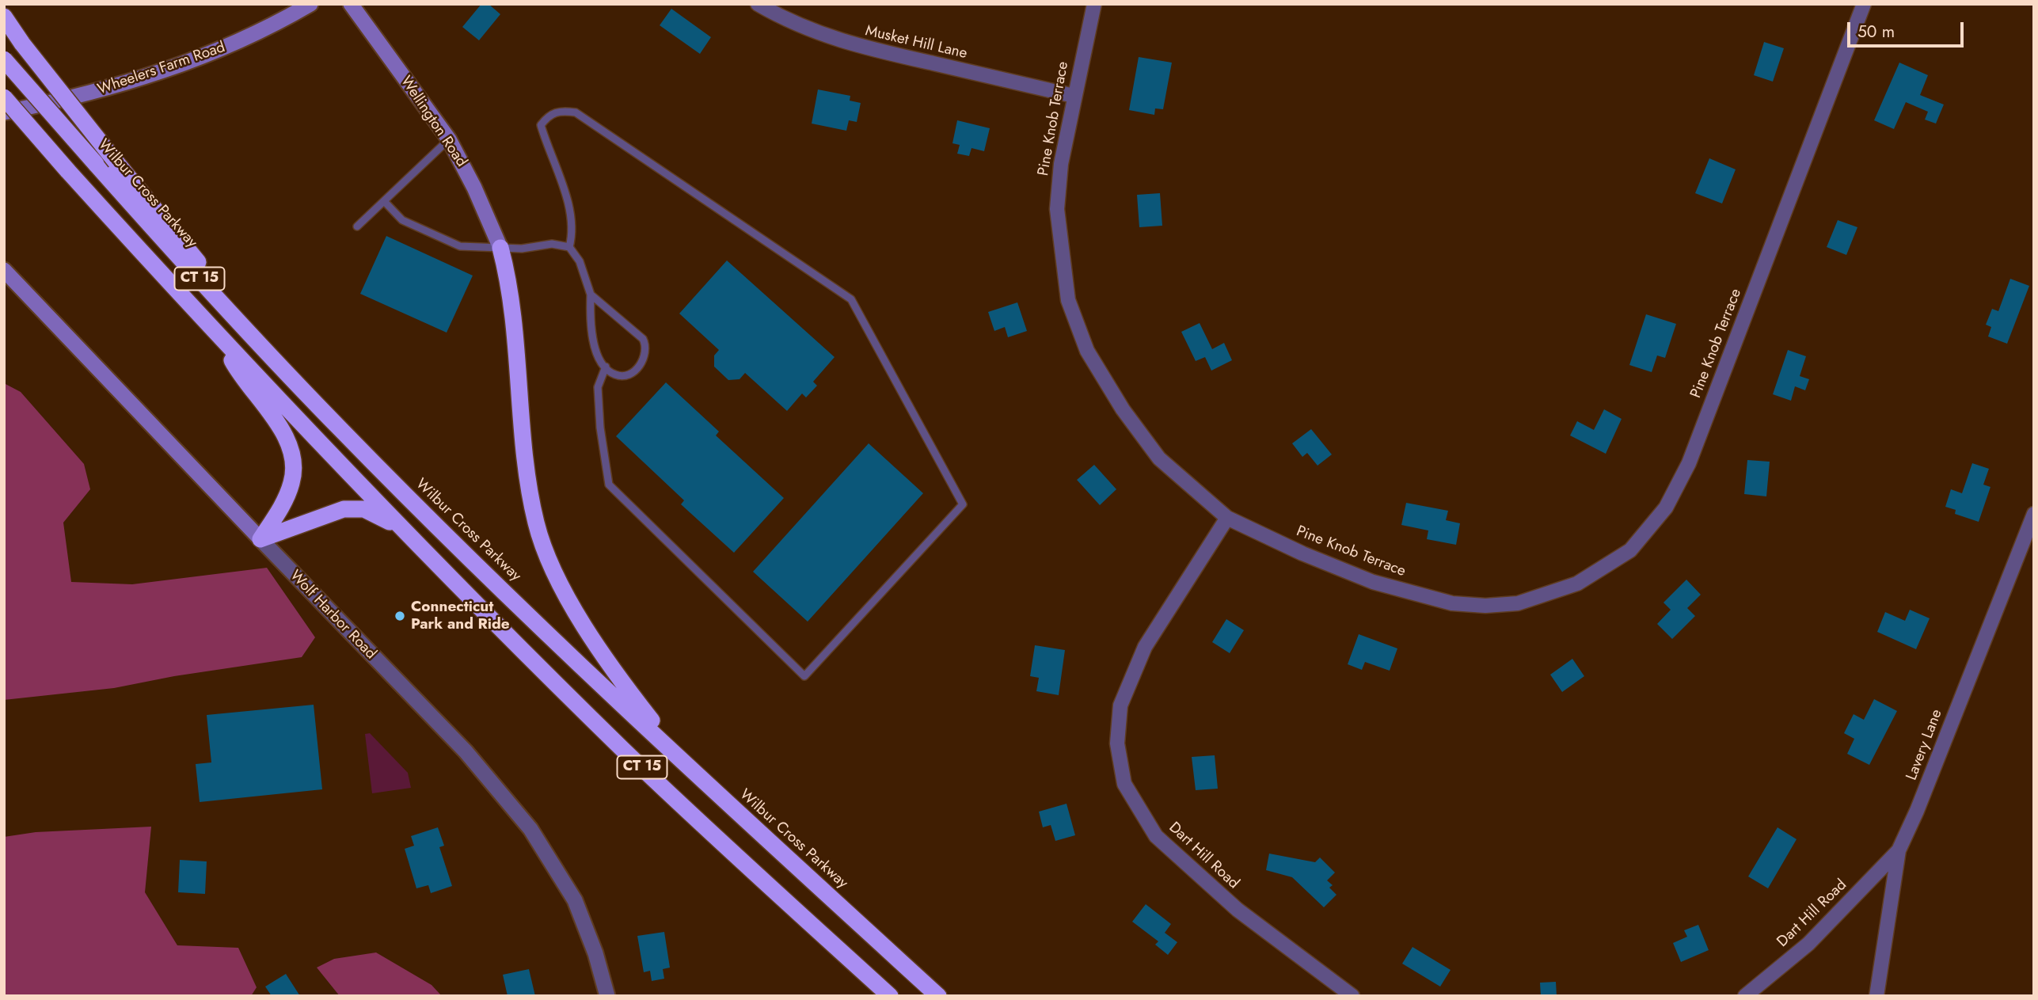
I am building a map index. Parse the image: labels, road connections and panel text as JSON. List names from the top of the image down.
{
  "streets": {
    "highway": ["Wilbur Cross Parkway", "CT 15"],
    "main road": ["Wheelers Farm Road", "Wellington Road", "Wolf Harbor Road"],
    "street": [
      "Musket Hill Lane",
      "Pine Knob Terrace",
      "Lavery Lane",
      "Dart Hill Road"
    ]
  },
  "crossings": [
    ["Musket Hill Lane", "Pine Knob Terrace"],
    ["Pine Knob Terrace", "Dart Hill Road"],
    ["Lavery Lane", "Dart Hill Road"]
  ],
  "places": ["Connecticut Park and Ride"],
  "scale_bar": "50 m"
}
